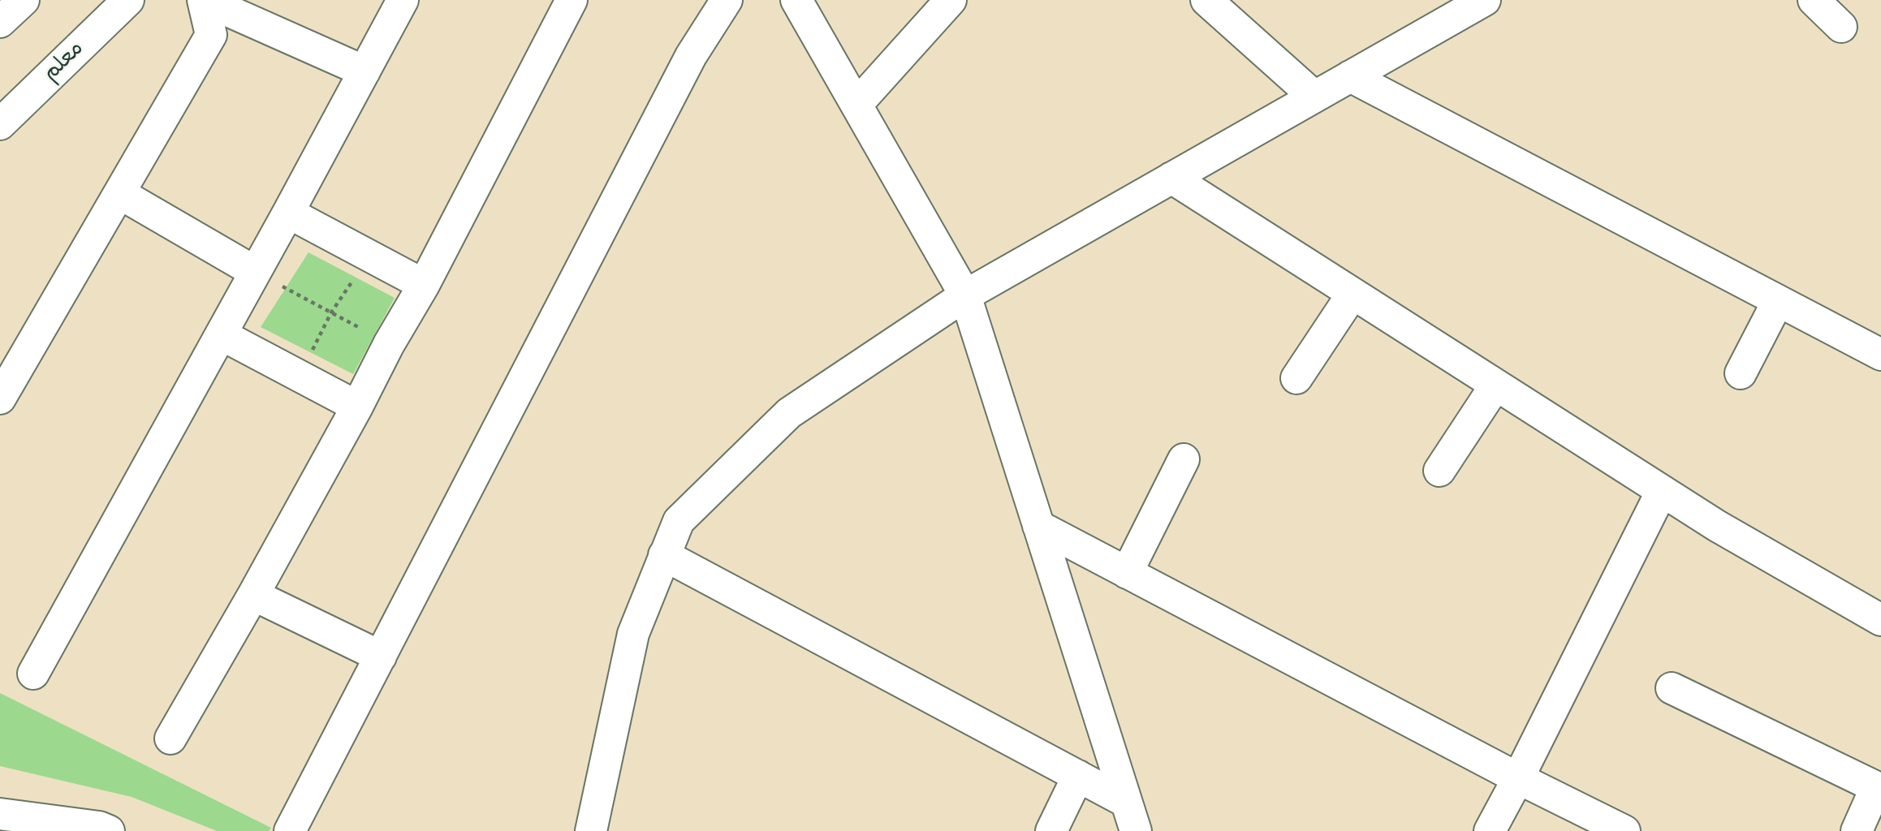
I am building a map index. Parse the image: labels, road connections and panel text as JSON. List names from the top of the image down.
{
  "streets": {
    "street": ["معلم"]
  }
}
